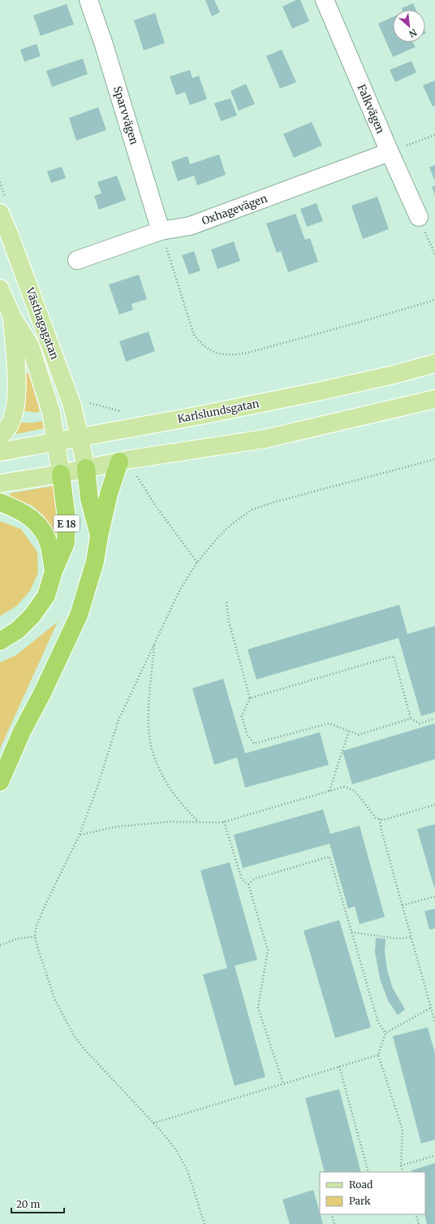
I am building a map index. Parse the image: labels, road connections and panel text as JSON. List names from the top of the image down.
{
  "streets": {
    "highway": ["E 18"],
    "main road": ["Västhagagatan", "Karlslundsgatan"],
    "street": ["Falkvägen", "Sparvvägen", "Oxhagevägen"]
  },
  "crossings": [
    ["Falkvägen", "Oxhagevägen"],
    ["Sparvvägen", "Oxhagevägen"],
    ["Västhagagatan", "Karlslundsgatan"],
    ["Västhagagatan", "E 18"],
    ["Karlslundsgatan", "E 18"]
  ],
  "legend": ["Road", "Park"],
  "scale_bar": "20 m",
  "north": "bottom right"
}
